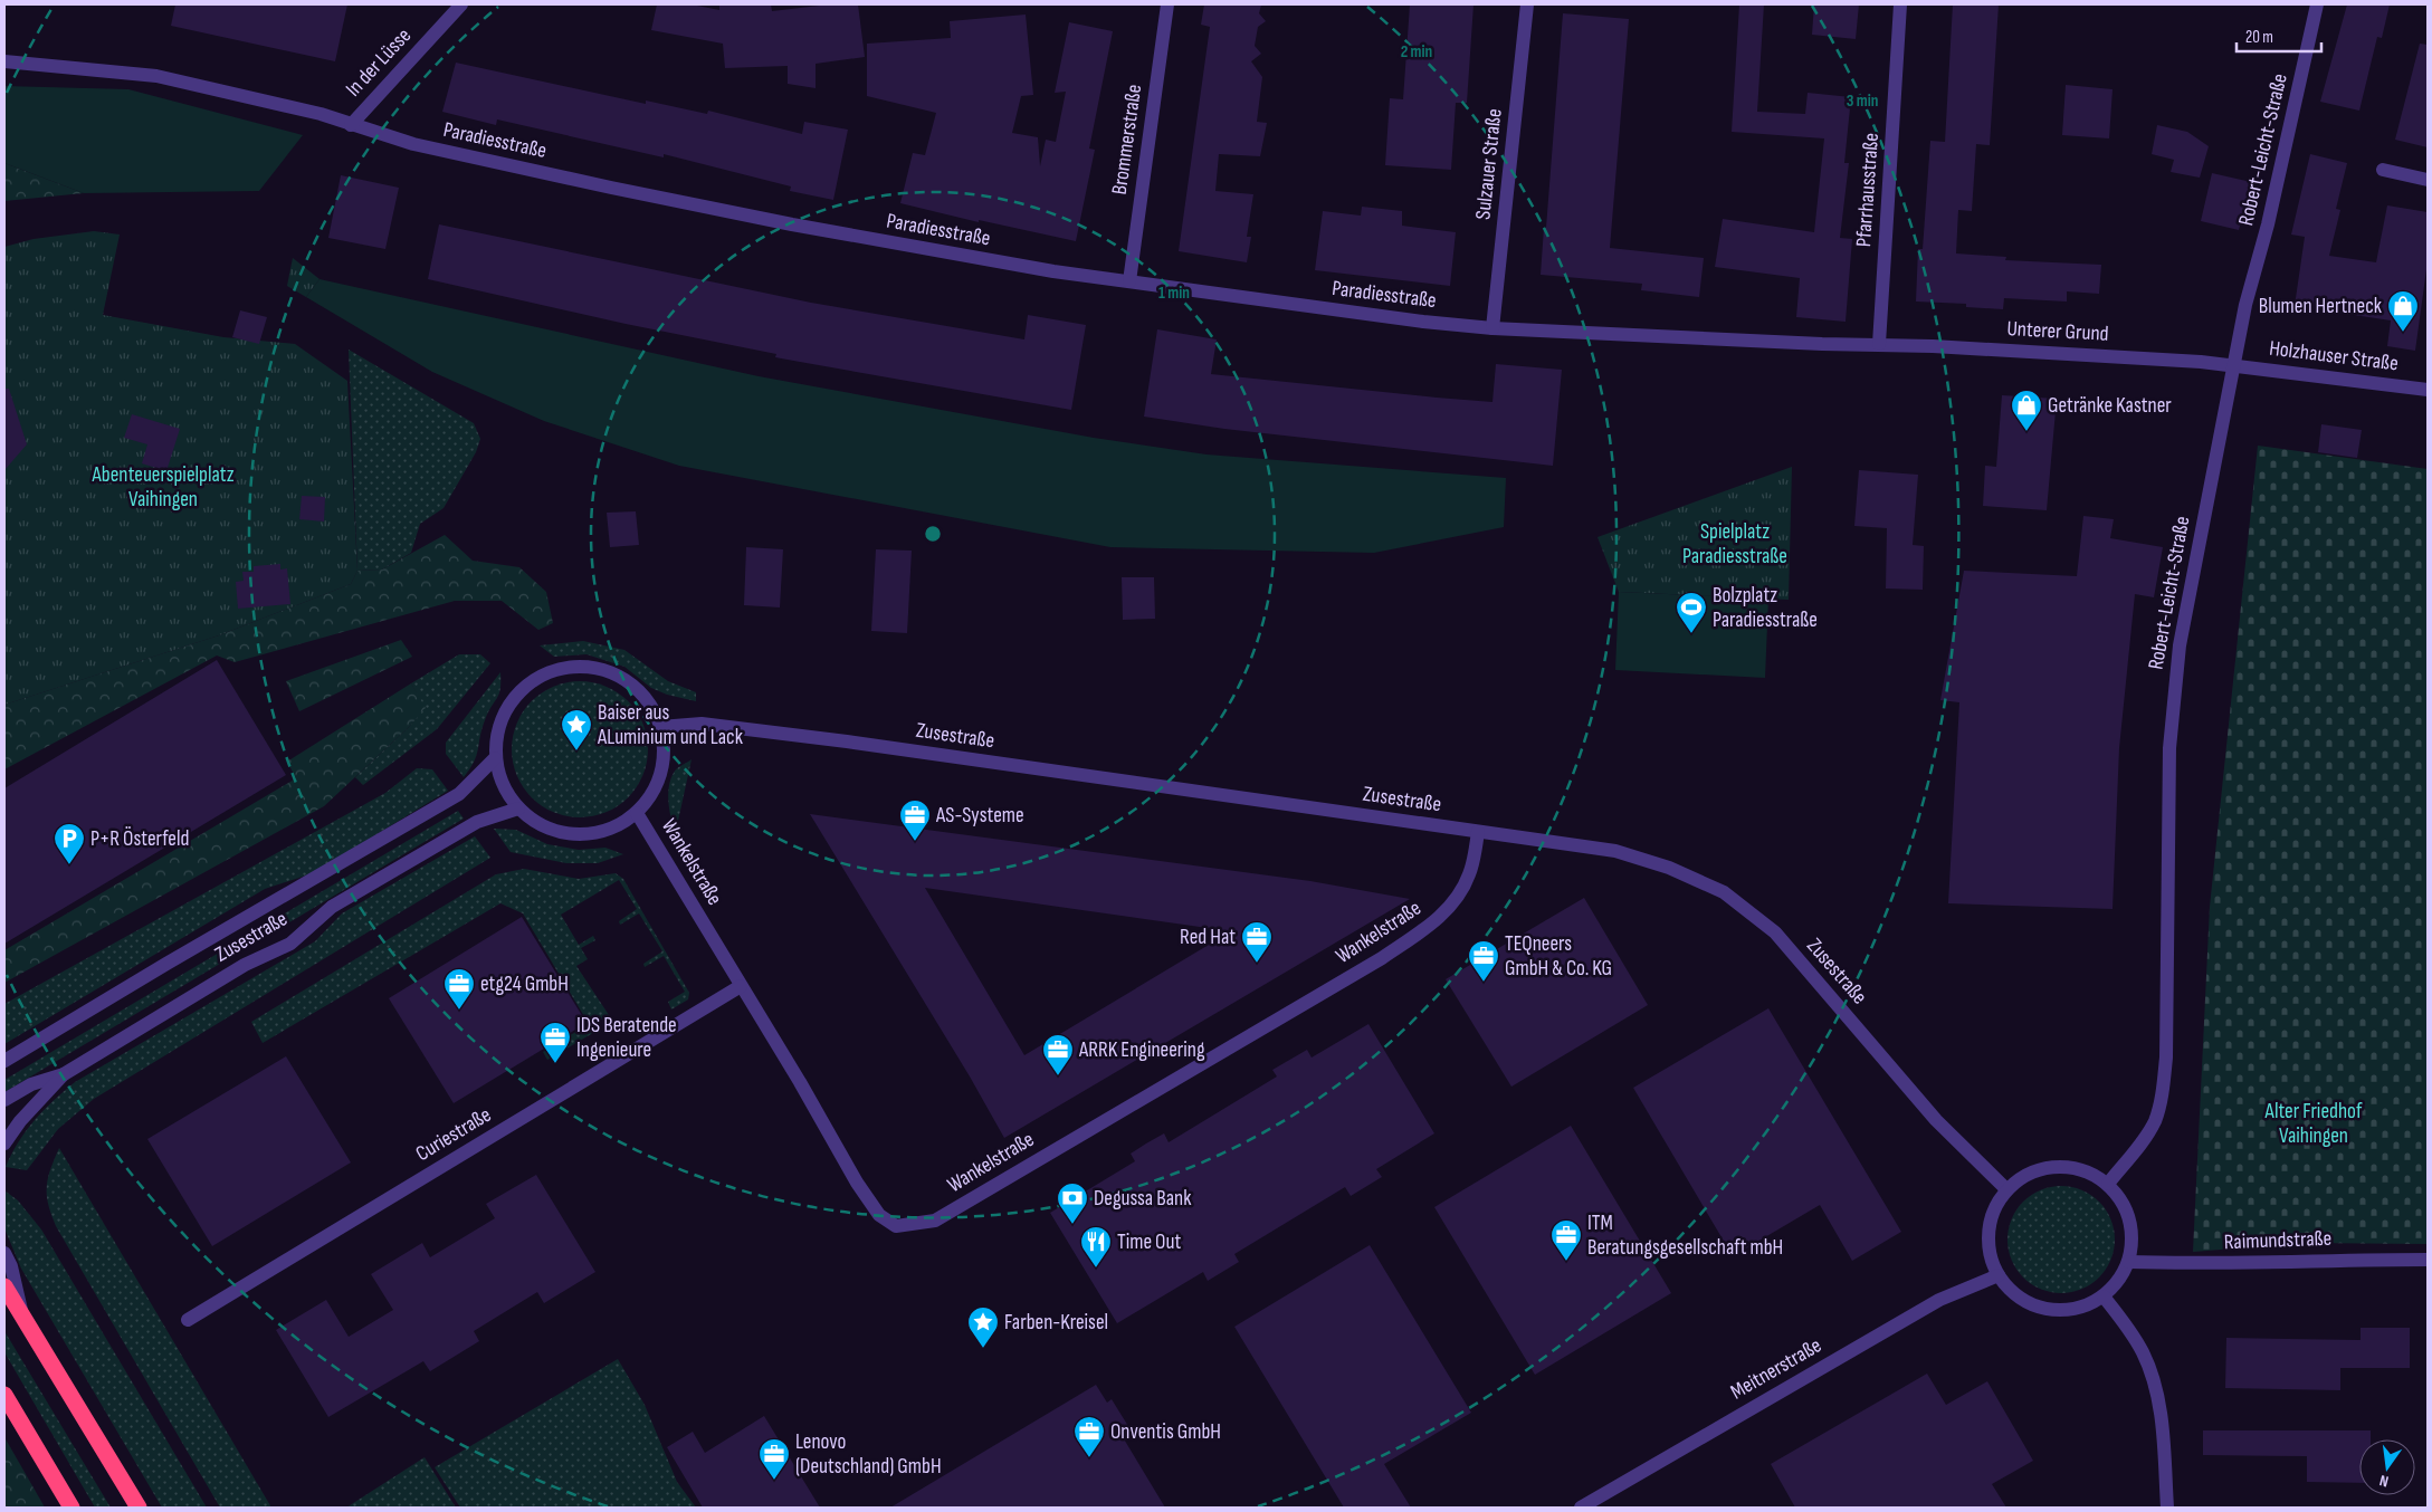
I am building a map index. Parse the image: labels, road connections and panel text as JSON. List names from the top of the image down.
{
  "streets": {
    "street": [
      "In der Lüsse",
      "Brommerstraße",
      "Paradiesstraße",
      "Robert-Leicht-Straße",
      "Sulzauer Straße",
      "Pfarrhausstraße",
      "Unterer Grund",
      "Holzhauser Straße",
      "Zusestraße",
      "Wankelstraße",
      "Curiestraße",
      "Raimundstraße",
      "Meitnerstraße"
    ]
  },
  "crossings": [
    ["In der Lüsse", "Paradiesstraße"],
    ["Brommerstraße", "Paradiesstraße"],
    ["Paradiesstraße", "Sulzauer Straße"],
    ["Paradiesstraße", "Pfarrhausstraße"],
    ["Paradiesstraße", "Unterer Grund"],
    ["Robert-Leicht-Straße", "Unterer Grund"],
    ["Robert-Leicht-Straße", "Holzhauser Straße"],
    ["Robert-Leicht-Straße", "Zusestraße"],
    ["Robert-Leicht-Straße", "Raimundstraße"],
    ["Robert-Leicht-Straße", "Meitnerstraße"],
    ["Pfarrhausstraße", "Unterer Grund"],
    ["Unterer Grund", "Holzhauser Straße"],
    ["Zusestraße", "Wankelstraße"],
    ["Zusestraße", "Raimundstraße"],
    ["Zusestraße", "Meitnerstraße"],
    ["Wankelstraße", "Curiestraße"],
    ["Raimundstraße", "Meitnerstraße"]
  ],
  "parks": ["Abenteuerspielplatz Vaihingen", "Spielplatz Paradiesstraße", "Alter Friedhof Vaihingen"],
  "places": {
    "shop": ["Blumen Hertneck", "Getränke Kastner"],
    "sports": ["Bolzplatz Paradiesstraße"],
    "place": ["Baiser aus ALuminium und Lack", "Farben-Kreisel"],
    "office": [
      "AS-Systeme",
      "Red Hat",
      "TEQneers GmbH & Co. KG",
      "etg24 GmbH",
      "IDS Beratende Ingenieure",
      "ARRK Engineering",
      "ITM Beratungsgesellschaft mbH",
      "Onventis GmbH",
      "Lenovo (Deutschland) GmbH"
    ],
    "parking": ["P+R Österfeld"],
    "bank": ["Degussa Bank"],
    "restaurant": ["Time Out"]
  },
  "scale_bar": "20 m",
  "north": "bottom",
  "rings": ["2 min", "3 min", "1 min"]
}
